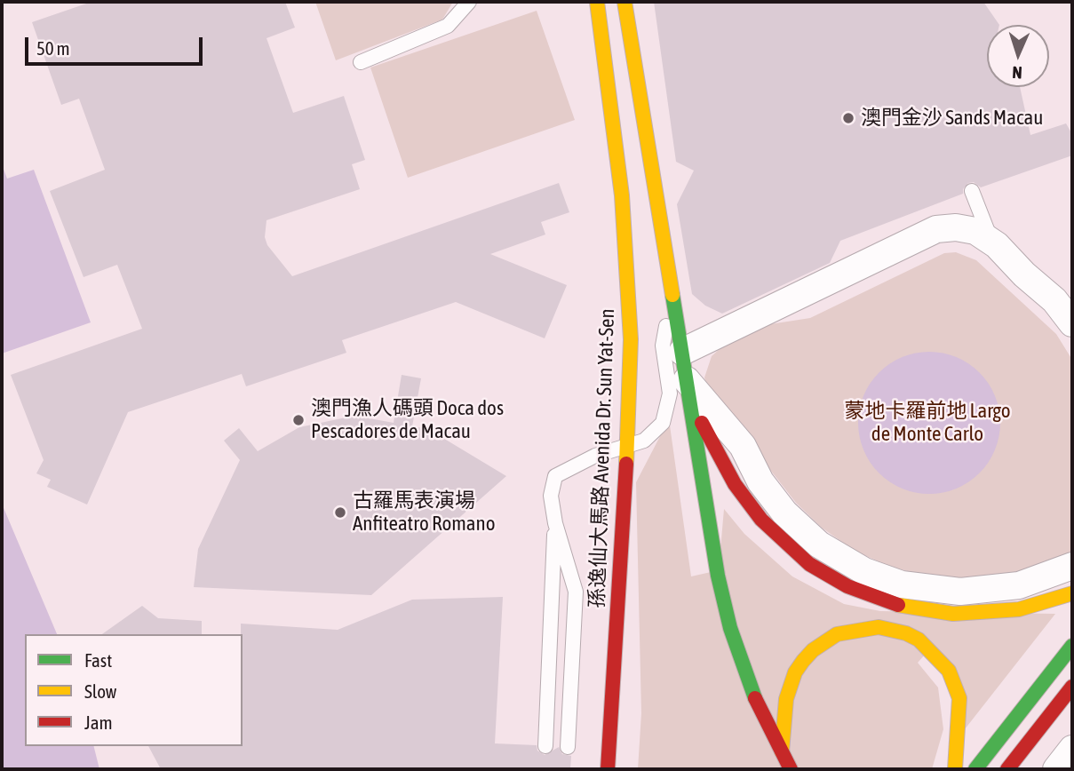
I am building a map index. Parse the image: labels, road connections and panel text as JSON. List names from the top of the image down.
{
  "streets": {
    "main road": ["孫逸仙大馬路 Avenida Dr. Sun Yat-Sen"]
  },
  "parks": ["蒙地卡羅前地 Largo de Monte Carlo"],
  "places": ["澳門金沙 Sands Macau", "澳門漁人碼頭 Doca dos Pescadores de Macau", "古羅馬表演場 Anfiteatro Romano"],
  "legend": ["Fast", "Slow", "Jam"],
  "scale_bar": "50 m",
  "north": "bottom"
}
